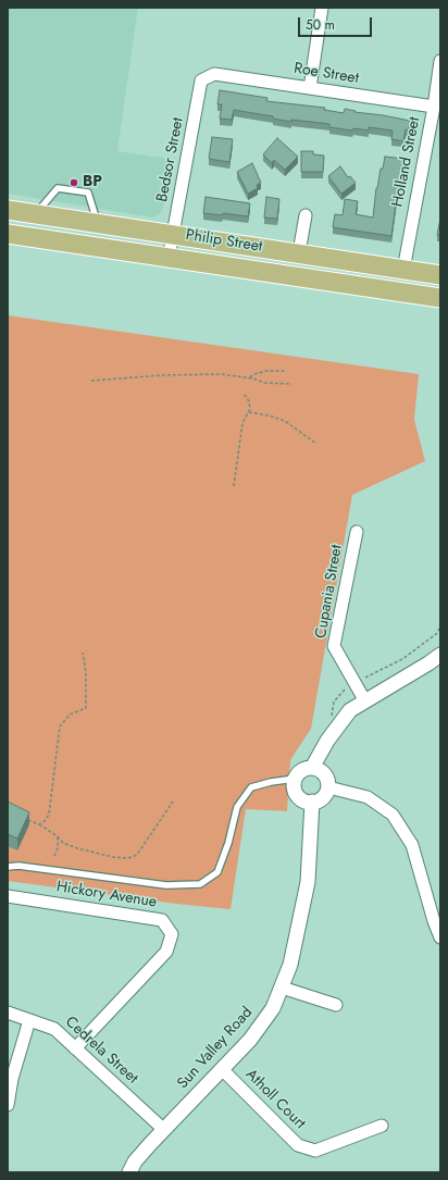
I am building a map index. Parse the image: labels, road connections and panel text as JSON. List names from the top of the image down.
{
  "streets": {
    "main road": ["Philip Street"],
    "street": [
      "Roe Street",
      "Bedsor Street",
      "Holland Street",
      "Cupania Street",
      "Hickory Avenue",
      "Sun Valley Road",
      "Cedrela Street",
      "Atholl Court"
    ]
  },
  "crossings": [
    ["Roe Street", "Bedsor Street"],
    ["Roe Street", "Holland Street"],
    ["Bedsor Street", "Philip Street"],
    ["Holland Street", "Philip Street"],
    ["Hickory Avenue", "Cedrela Street"],
    ["Sun Valley Road", "Cedrela Street"],
    ["Sun Valley Road", "Atholl Court"]
  ],
  "places": ["BP"],
  "scale_bar": "50 m"
}
